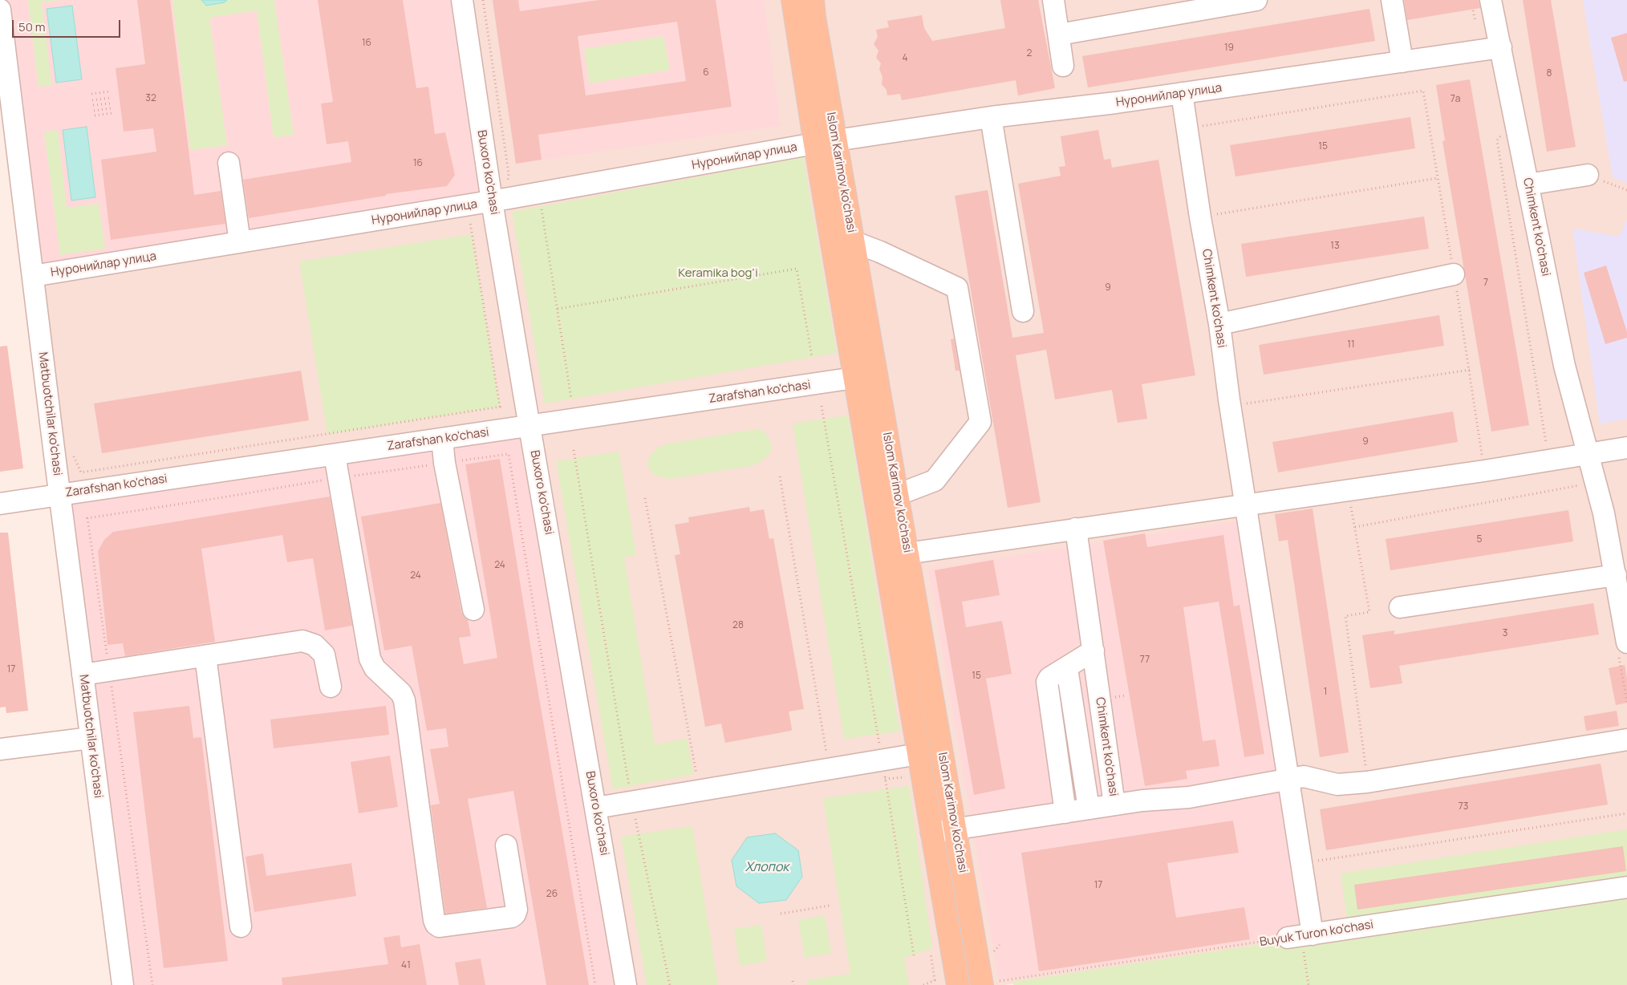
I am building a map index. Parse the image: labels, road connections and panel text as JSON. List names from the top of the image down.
{
  "streets": {
    "main road": ["Islom Karimov ko'chasi", "Zarafshan ko'chasi"],
    "street": [
      "Нуронийлар улица",
      "Buxoro ko'chasi",
      "Chimkent ko'chasi",
      "Matbuotchilar ko'chasi",
      "Buyuk Turon ko'chasi"
    ]
  },
  "crossings": [
    ["Нуронийлар улица", "Buxoro ko'chasi"],
    ["Нуронийлар улица", "Islom Karimov ko'chasi"],
    ["Нуронийлар улица", "Chimkent ko'chasi"],
    ["Нуронийлар улица", "Matbuotchilar ko'chasi"],
    ["Buxoro ko'chasi", "Zarafshan ko'chasi"],
    ["Islom Karimov ko'chasi", "Chimkent ko'chasi"],
    ["Islom Karimov ko'chasi", "Zarafshan ko'chasi"],
    ["Islom Karimov ko'chasi", "Buyuk Turon ko'chasi"],
    ["Chimkent ko'chasi", "Buyuk Turon ko'chasi"],
    ["Zarafshan ko'chasi", "Matbuotchilar ko'chasi"]
  ],
  "water": ["Хлопок"],
  "parks": ["Keramika bog'i"],
  "house_numbers": [
    "16",
    "19",
    "2",
    "4",
    "6",
    "8",
    "32",
    "7a",
    "15",
    "16",
    "13",
    "7",
    "9",
    "11",
    "9",
    "5",
    "24",
    "24",
    "28",
    "3",
    "77",
    "17",
    "15",
    "1",
    "73",
    "17",
    "26",
    "41"
  ],
  "scale_bar": "50 m"
}
